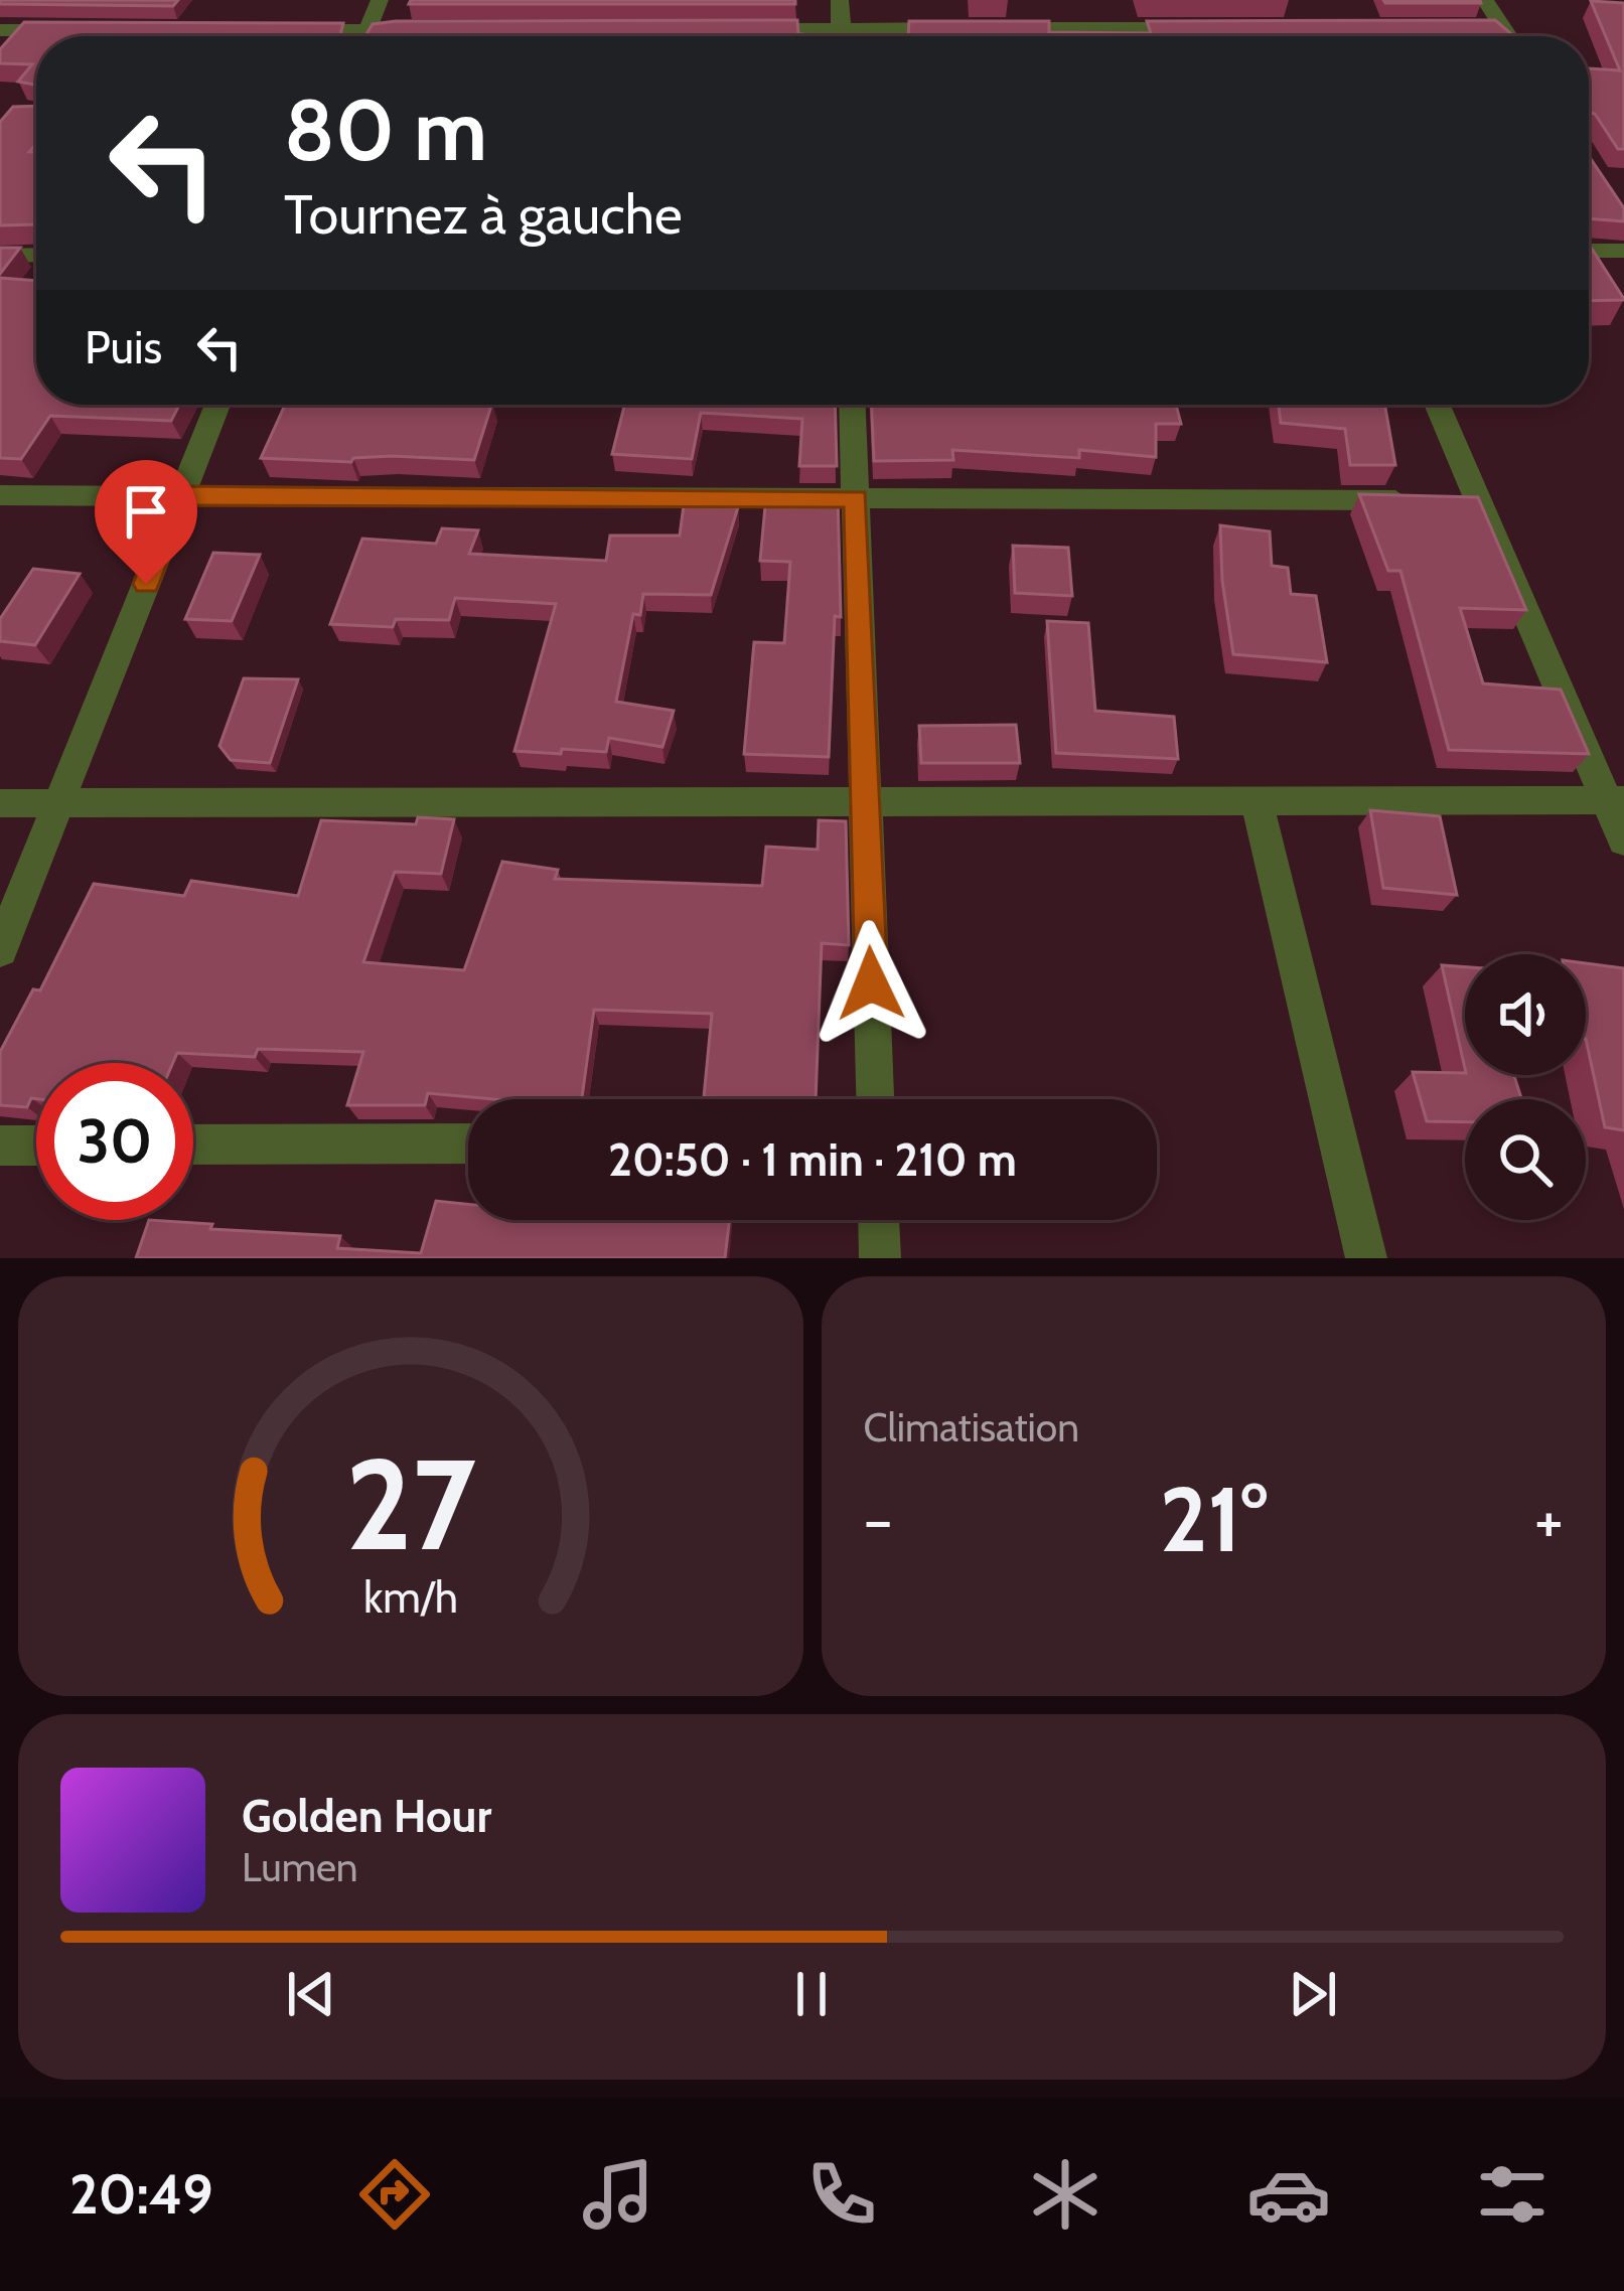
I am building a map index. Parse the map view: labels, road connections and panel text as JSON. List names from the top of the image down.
{
  "page": {
    "turn": ["80 m", "Tournez à gauche"],
    "then": "Puis",
    "limit": "30",
    "trip": "20:50 · 1 min · 210 m",
    "tile": "Climatisation",
    "heat": ["−", "21°", "+"],
    "song": ["Golden Hour", "Lumen"],
    "tabs": "20:49",
    "gauge": ["27", "km/h"]
  }
}
